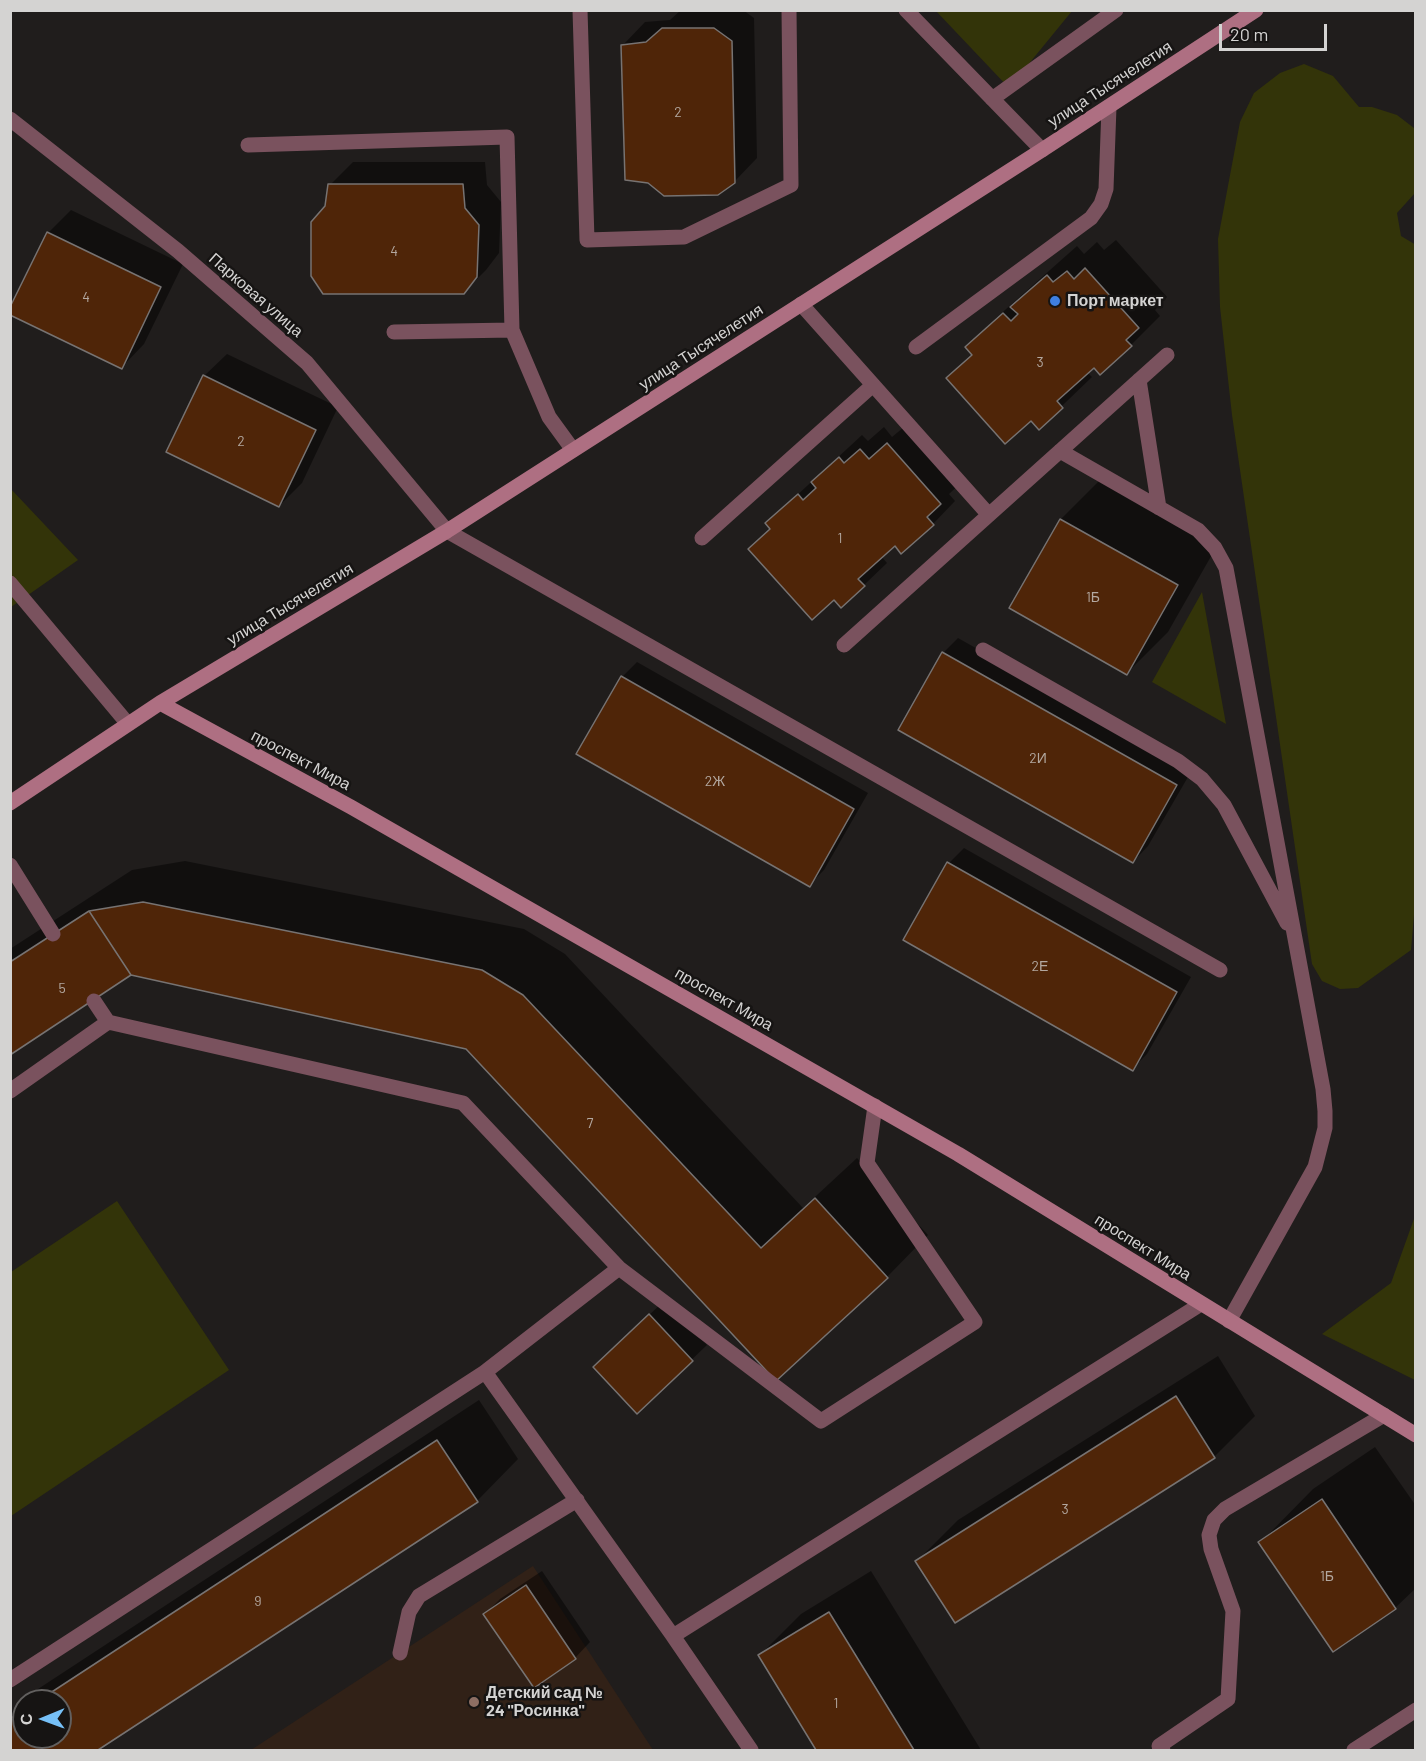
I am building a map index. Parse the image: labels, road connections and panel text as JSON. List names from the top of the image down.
{
  "streets": {
    "street": ["улица Тысячелетия", "Парковая улица", "проспект Мира"]
  },
  "crossings": [
    ["улица Тысячелетия", "Парковая улица"],
    ["улица Тысячелетия", "проспект Мира"]
  ],
  "places": ["Порт маркет", "Детский сад № 24 \"Росинка\""],
  "house_numbers": [
    "2",
    "4",
    "4",
    "3",
    "2",
    "1",
    "1Б",
    "2И",
    "2Ж",
    "2Е",
    "5",
    "7",
    "3",
    "1Б",
    "9",
    "1"
  ],
  "scale_bar": "20 m",
  "north": "left"
}
